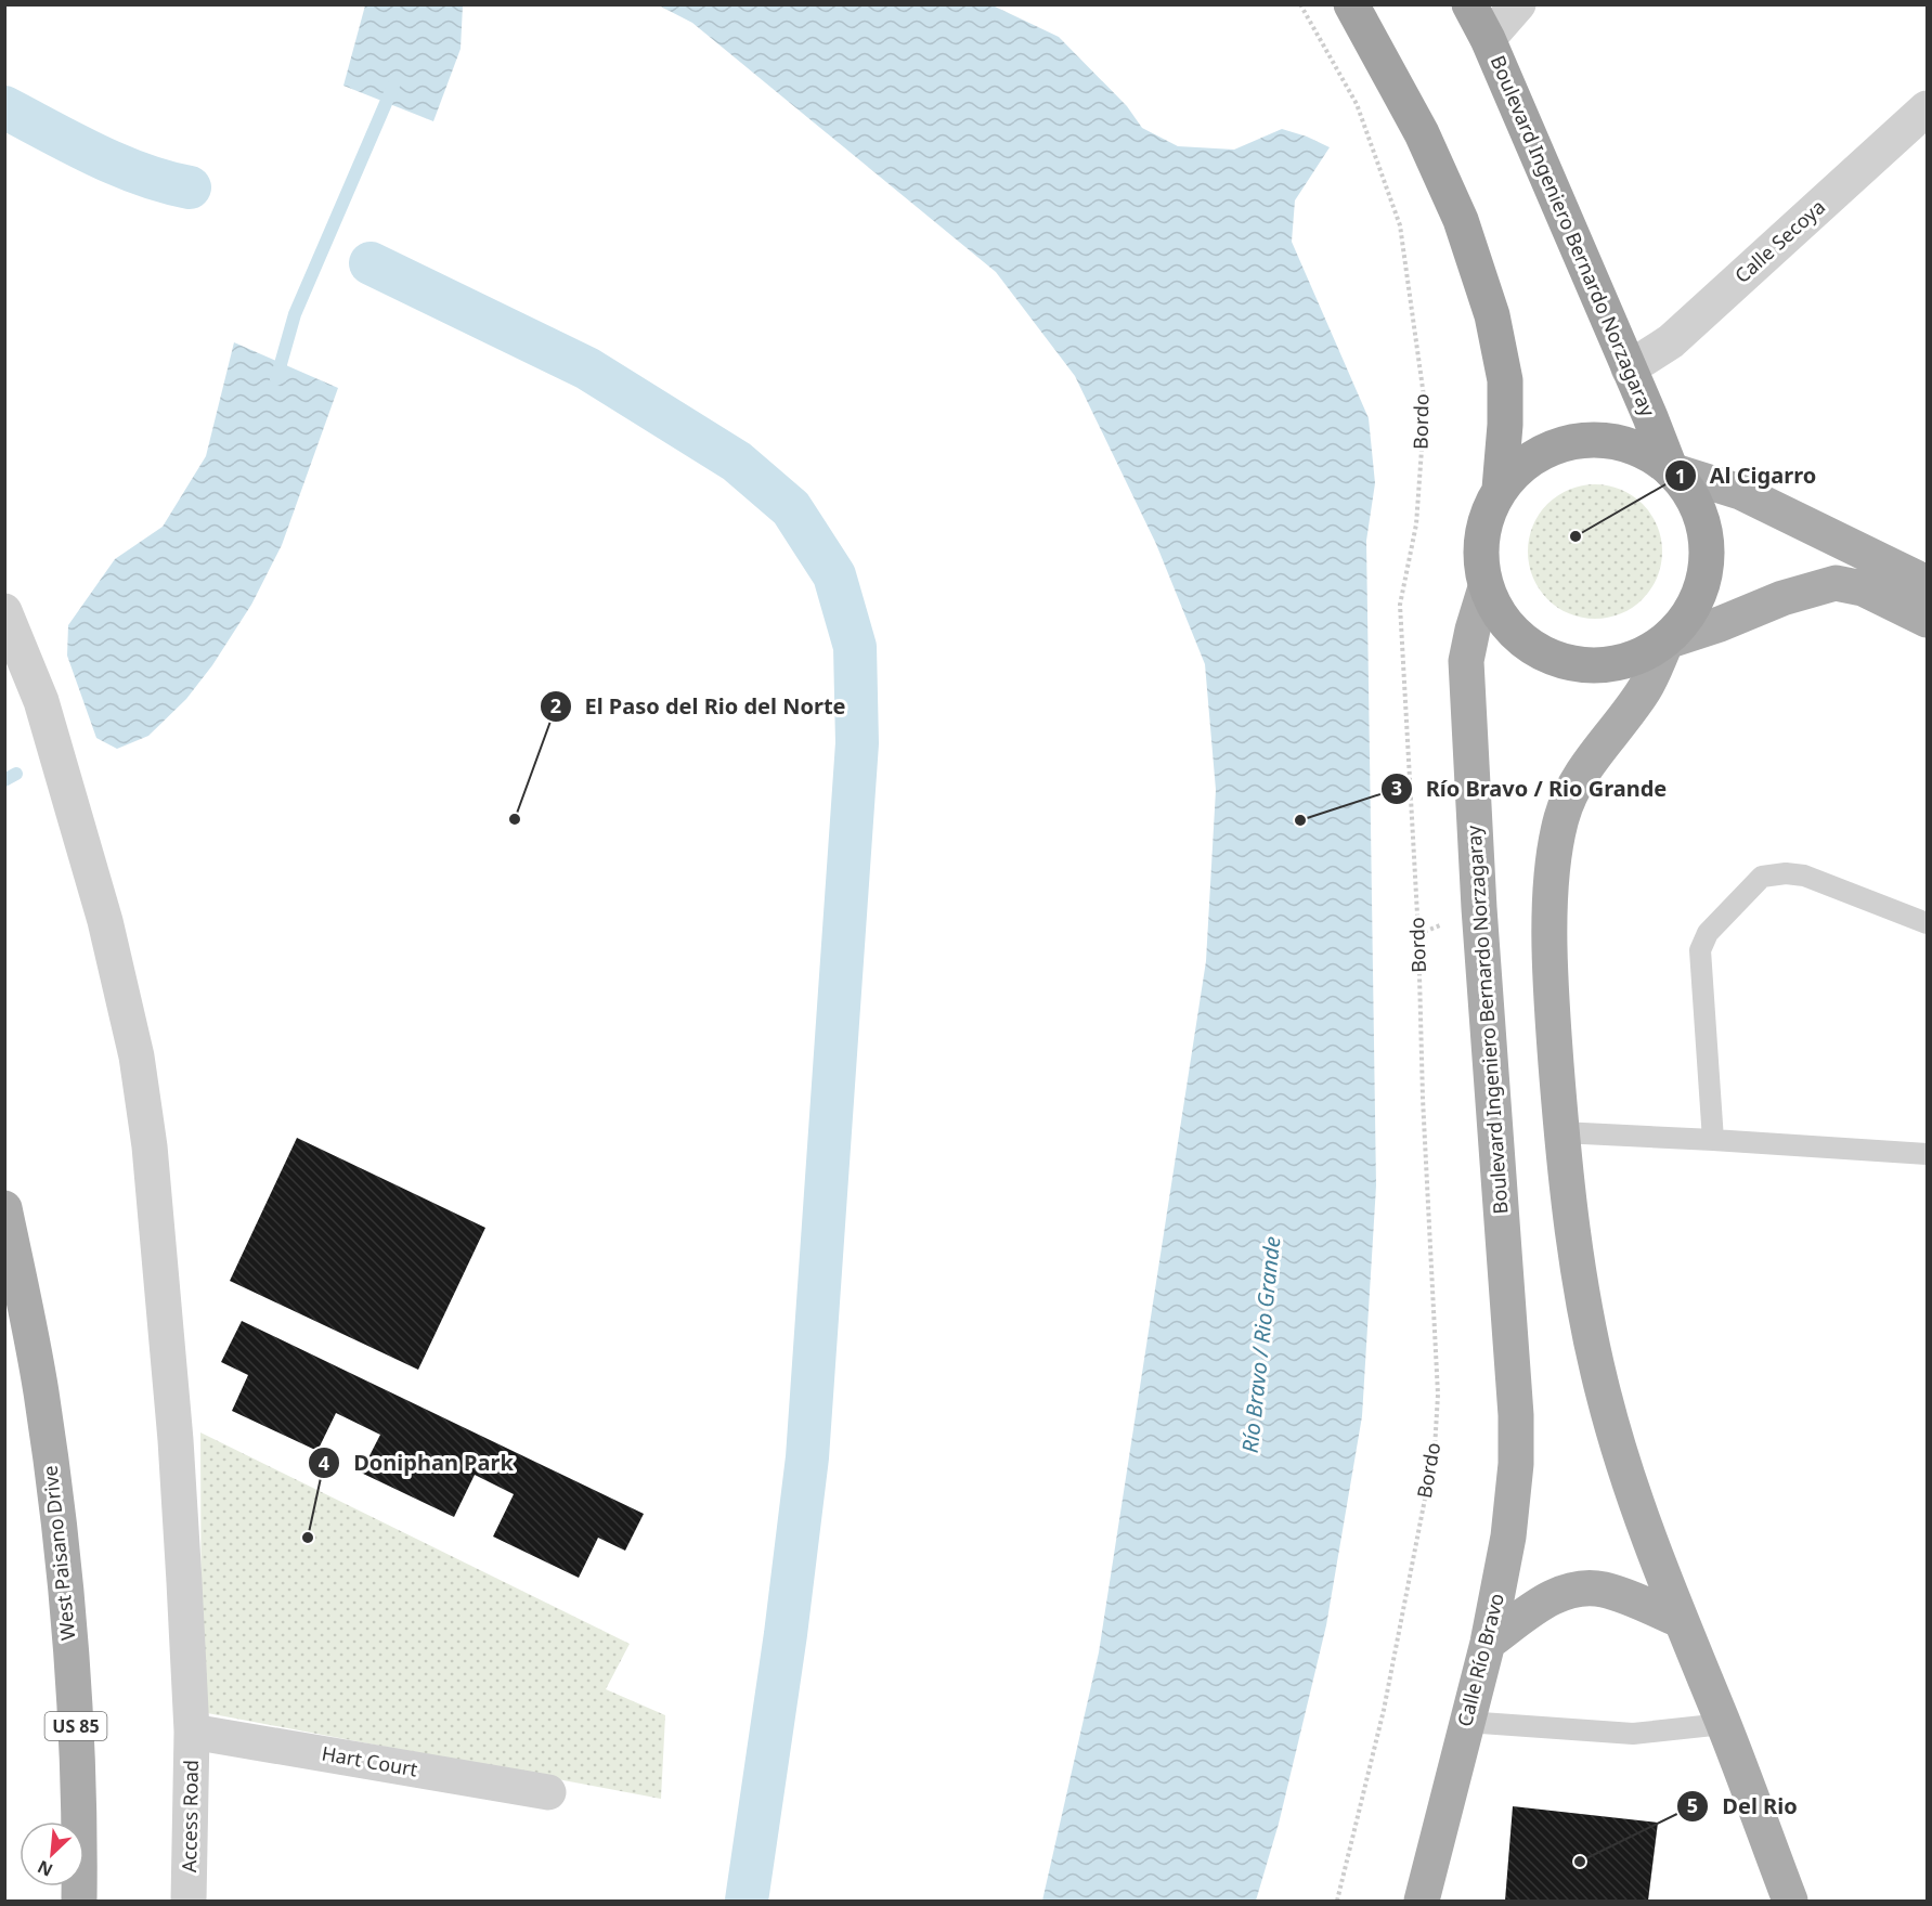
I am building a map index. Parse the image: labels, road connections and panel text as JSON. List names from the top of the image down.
{
  "streets": {
    "highway": ["Boulevard Ingeniero Bernardo Norzagaray"],
    "main road": ["West Paisano Drive", "Calle Río Bravo", "US 85"],
    "street": ["Calle Secoya", "Hart Court", "Access Road"],
    "path": ["Bordo"]
  },
  "crossings": [
    ["Boulevard Ingeniero Bernardo Norzagaray", "Calle Secoya"],
    ["Boulevard Ingeniero Bernardo Norzagaray", "Calle Río Bravo"],
    ["Hart Court", "Access Road"]
  ],
  "water": ["Río Bravo / Rio Grande"],
  "places": [
    "Al Cigarro",
    "El Paso del Rio del Norte",
    "Río Bravo / Rio Grande",
    "Doniphan Park",
    "Del Rio"
  ],
  "north": "bottom left"
}
